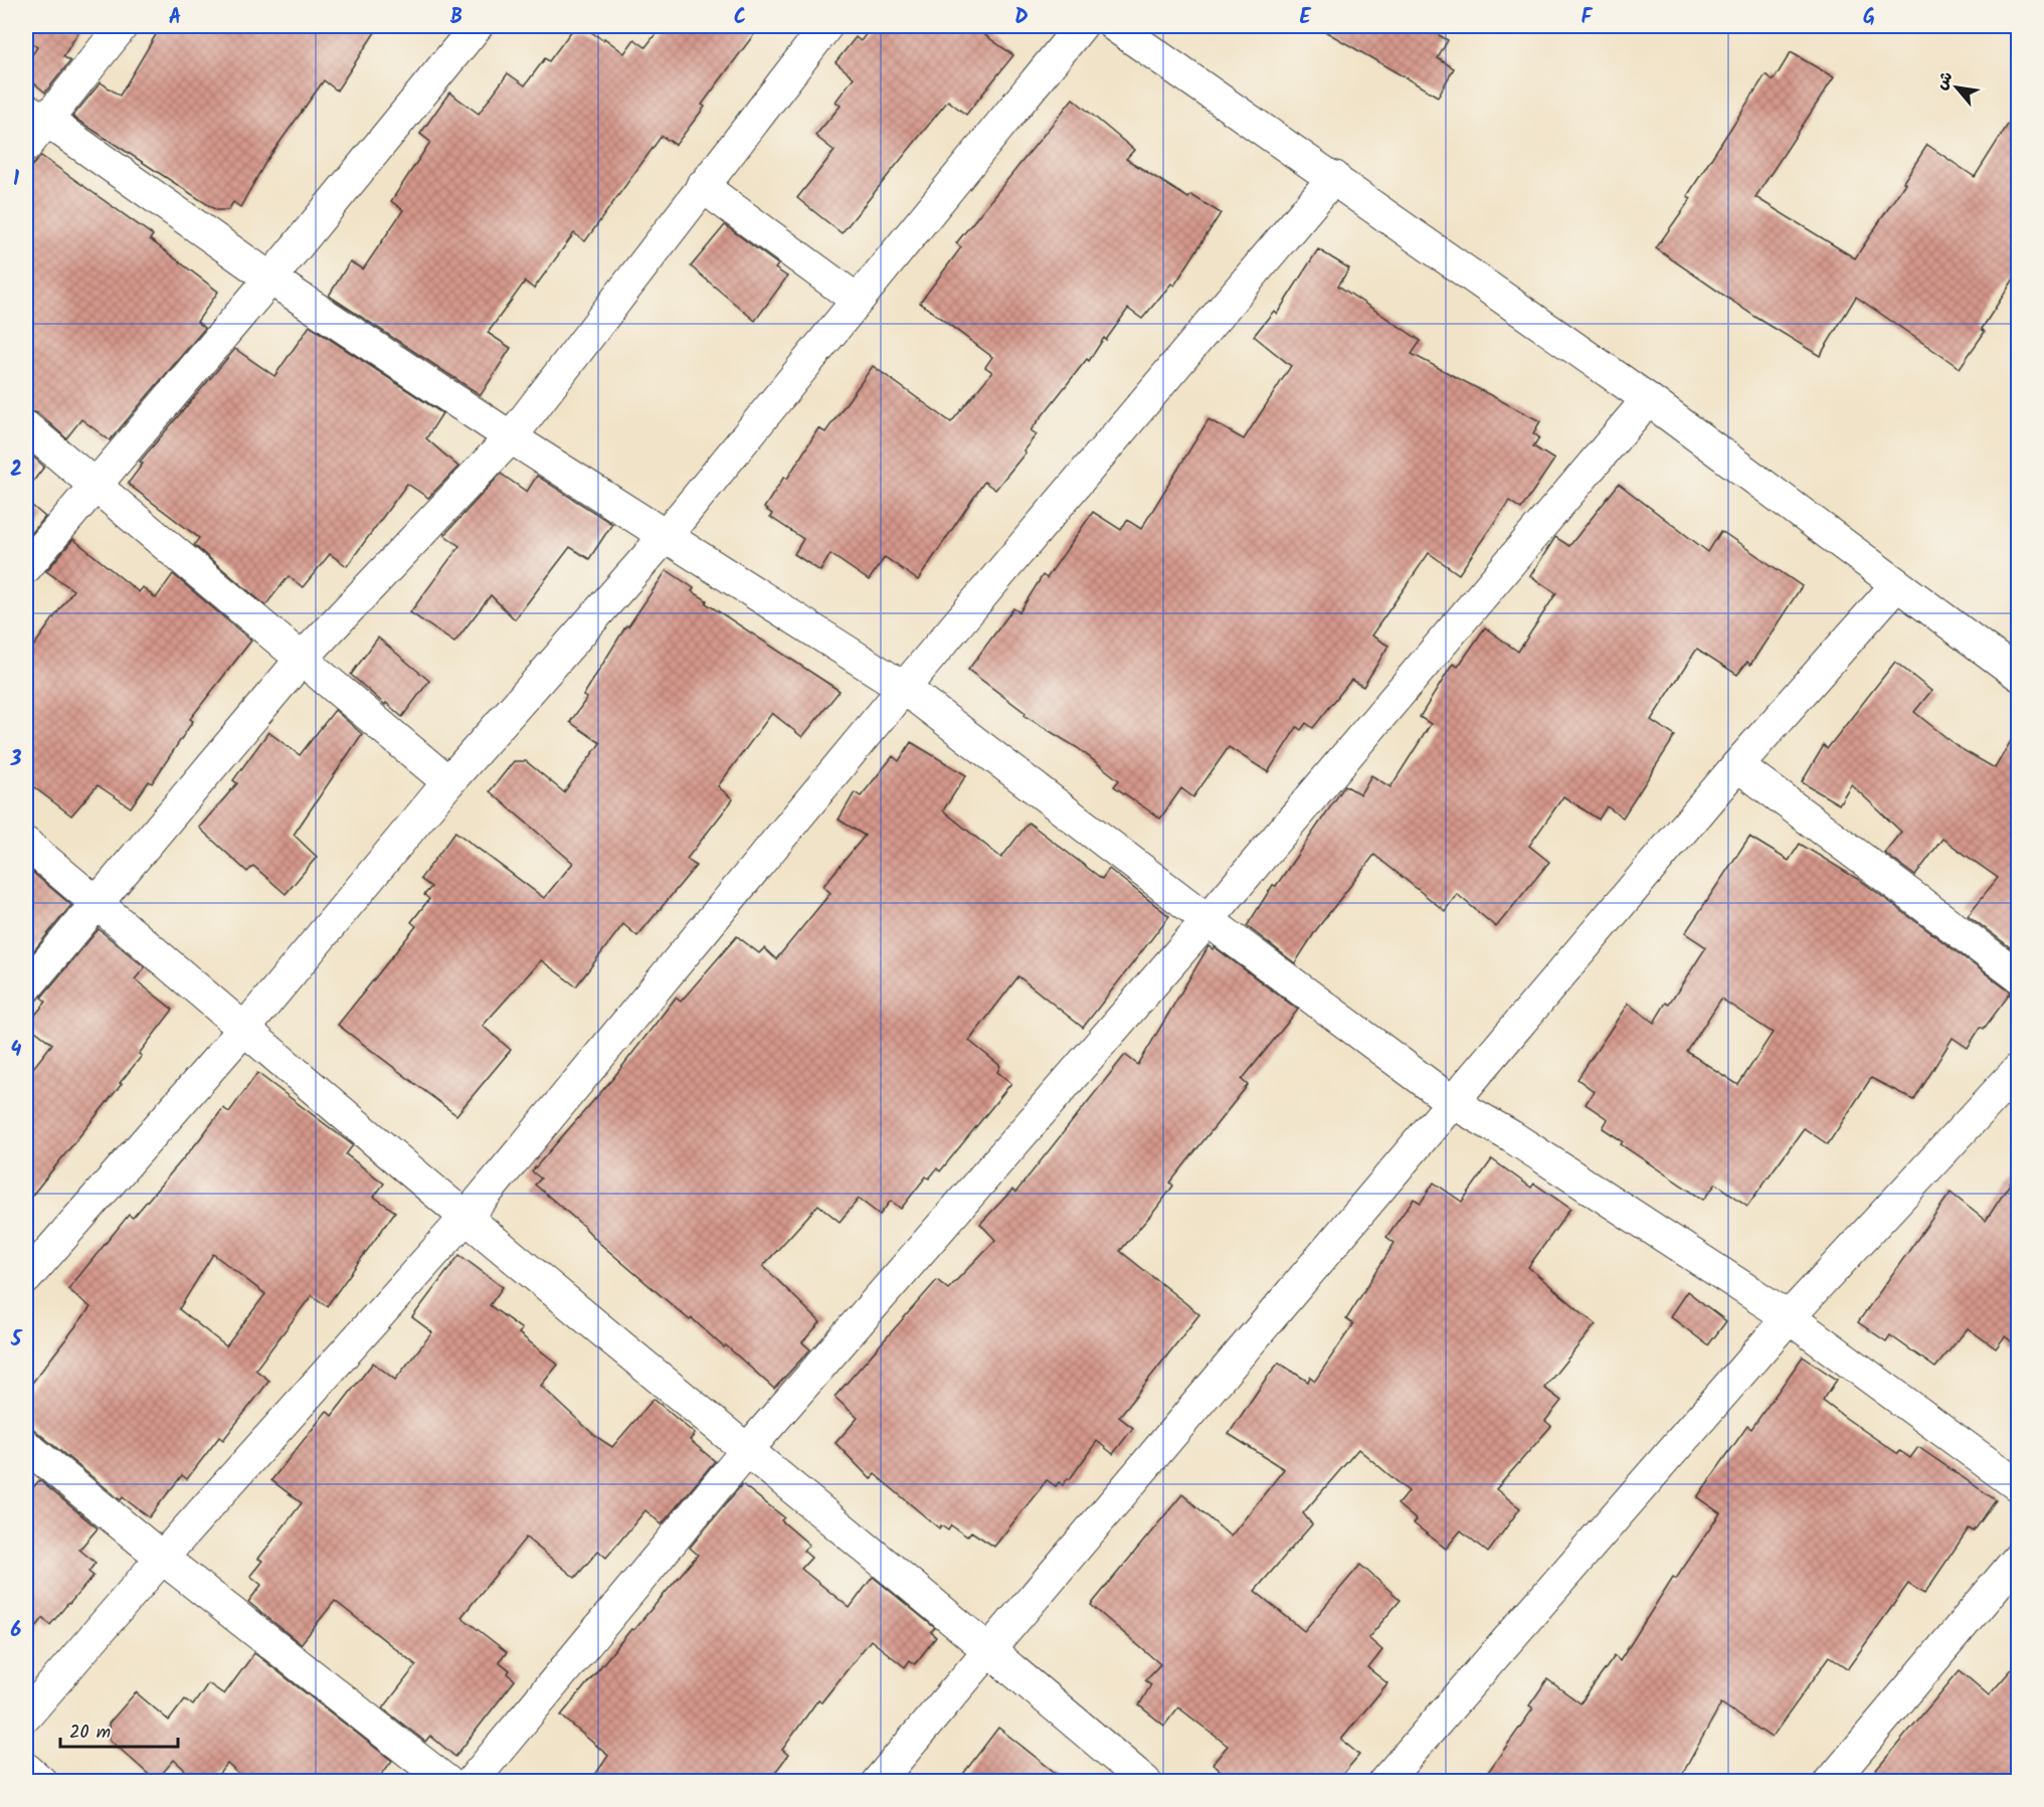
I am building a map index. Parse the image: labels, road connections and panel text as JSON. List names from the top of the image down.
{
  "scale_bar": "20 m",
  "north": "top left",
  "grid": {
    "columns": [
      "A",
      "B",
      "C",
      "D",
      "E",
      "F",
      "G"
    ],
    "rows": [
      "1",
      "2",
      "3",
      "4",
      "5",
      "6"
    ]
  }
}
